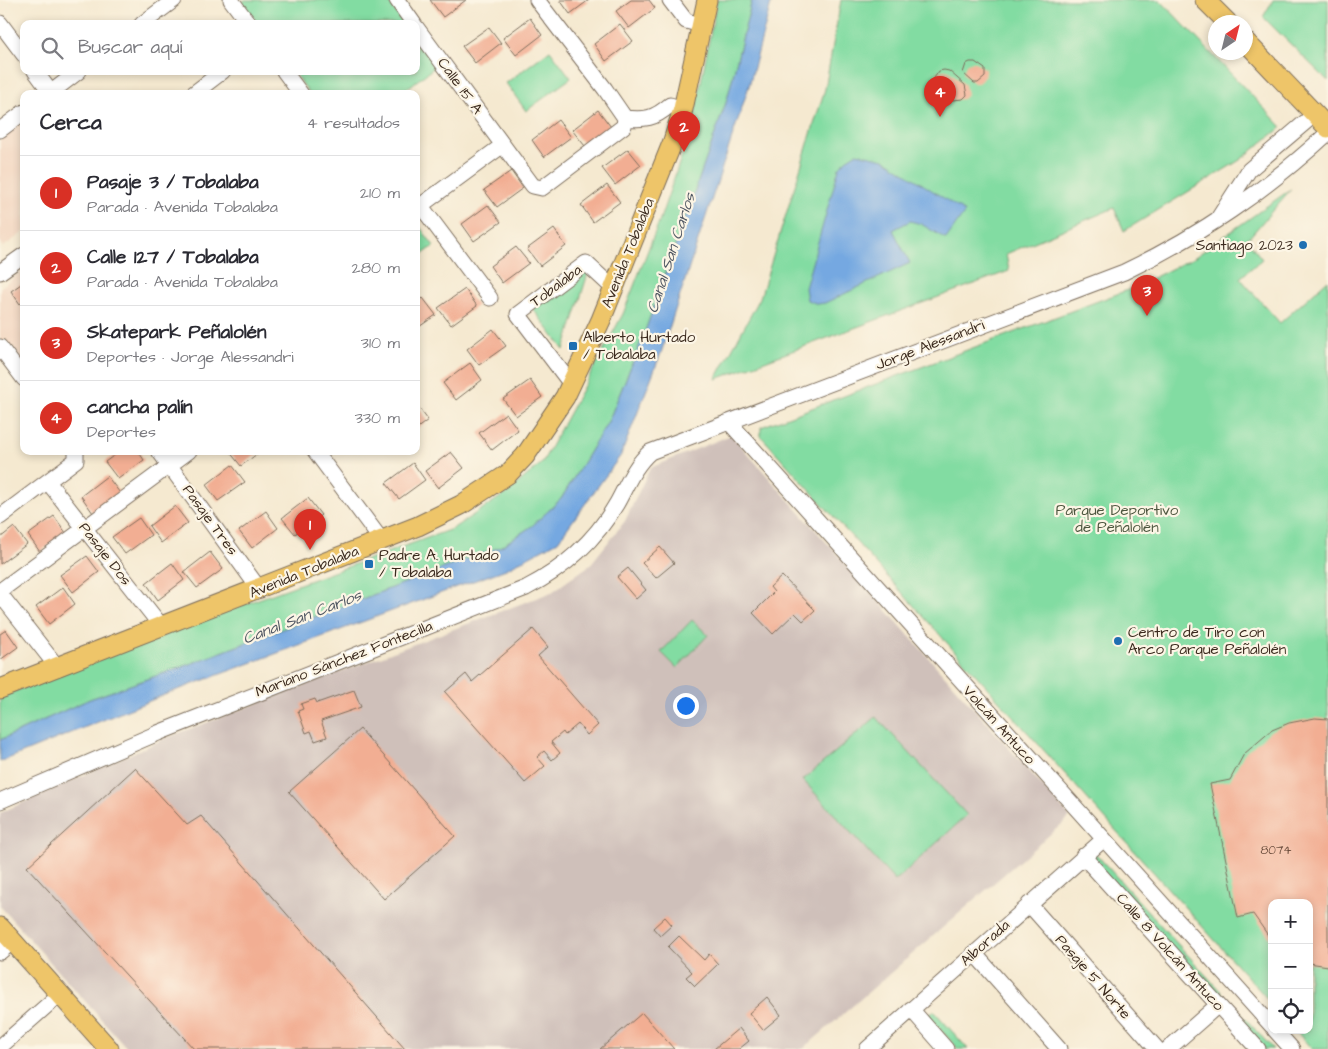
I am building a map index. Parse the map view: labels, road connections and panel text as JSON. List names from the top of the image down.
{
  "streets": {
    "main road": ["Avenida Tobalaba"],
    "street": [
      "Calle 15 A",
      "Tobalaba",
      "Jorge Alessandri",
      "Pasaje Tres",
      "Pasaje Dos",
      "Mariano Sánchez Fontecilla",
      "Volcán Antuco",
      "Alborada",
      "Calle 8 Volcán Antuco",
      "Pasaje 5 Norte"
    ]
  },
  "crossings": [
    ["Avenida Tobalaba", "Tobalaba"],
    ["Avenida Tobalaba", "Pasaje Tres"],
    ["Avenida Tobalaba", "Pasaje Dos"],
    ["Jorge Alessandri", "Mariano Sánchez Fontecilla"],
    ["Jorge Alessandri", "Volcán Antuco"],
    ["Volcán Antuco", "Alborada"],
    ["Alborada", "Calle 8 Volcán Antuco"],
    ["Alborada", "Pasaje 5 Norte"]
  ],
  "water": ["Canal San Carlos"],
  "parks": ["Parque Deportivo de Peñalolén"],
  "places": {
    "other": ["Santiago 2023", "Centro de Tiro con Arco Parque Peñalolén"],
    "transit": ["Alberto Hurtado / Tobalaba", "Padre A. Hurtado / Tobalaba"]
  },
  "house_numbers": ["8074"],
  "north": "top right",
  "page": {
    "search": "Buscar aquí",
    "pins": [
      "4",
      "2",
      "3",
      "1"
    ],
    "heading": ["Cerca", "4 resultados"],
    "list": [
      {
        "mark": "1",
        "name": "Pasaje 3 / Tobalaba",
        "note": "Parada · Avenida Tobalaba",
        "value": "210 m"
      },
      {
        "mark": "2",
        "name": "Calle 127 / Tobalaba",
        "note": "Parada · Avenida Tobalaba",
        "value": "280 m"
      },
      {
        "mark": "3",
        "name": "Skatepark Peñalolén",
        "note": "Deportes · Jorge Alessandri",
        "value": "310 m"
      },
      {
        "mark": "4",
        "name": "cancha palín",
        "note": "Deportes",
        "value": "330 m"
      }
    ],
    "map_buttons": ["+", "−"]
  }
}
